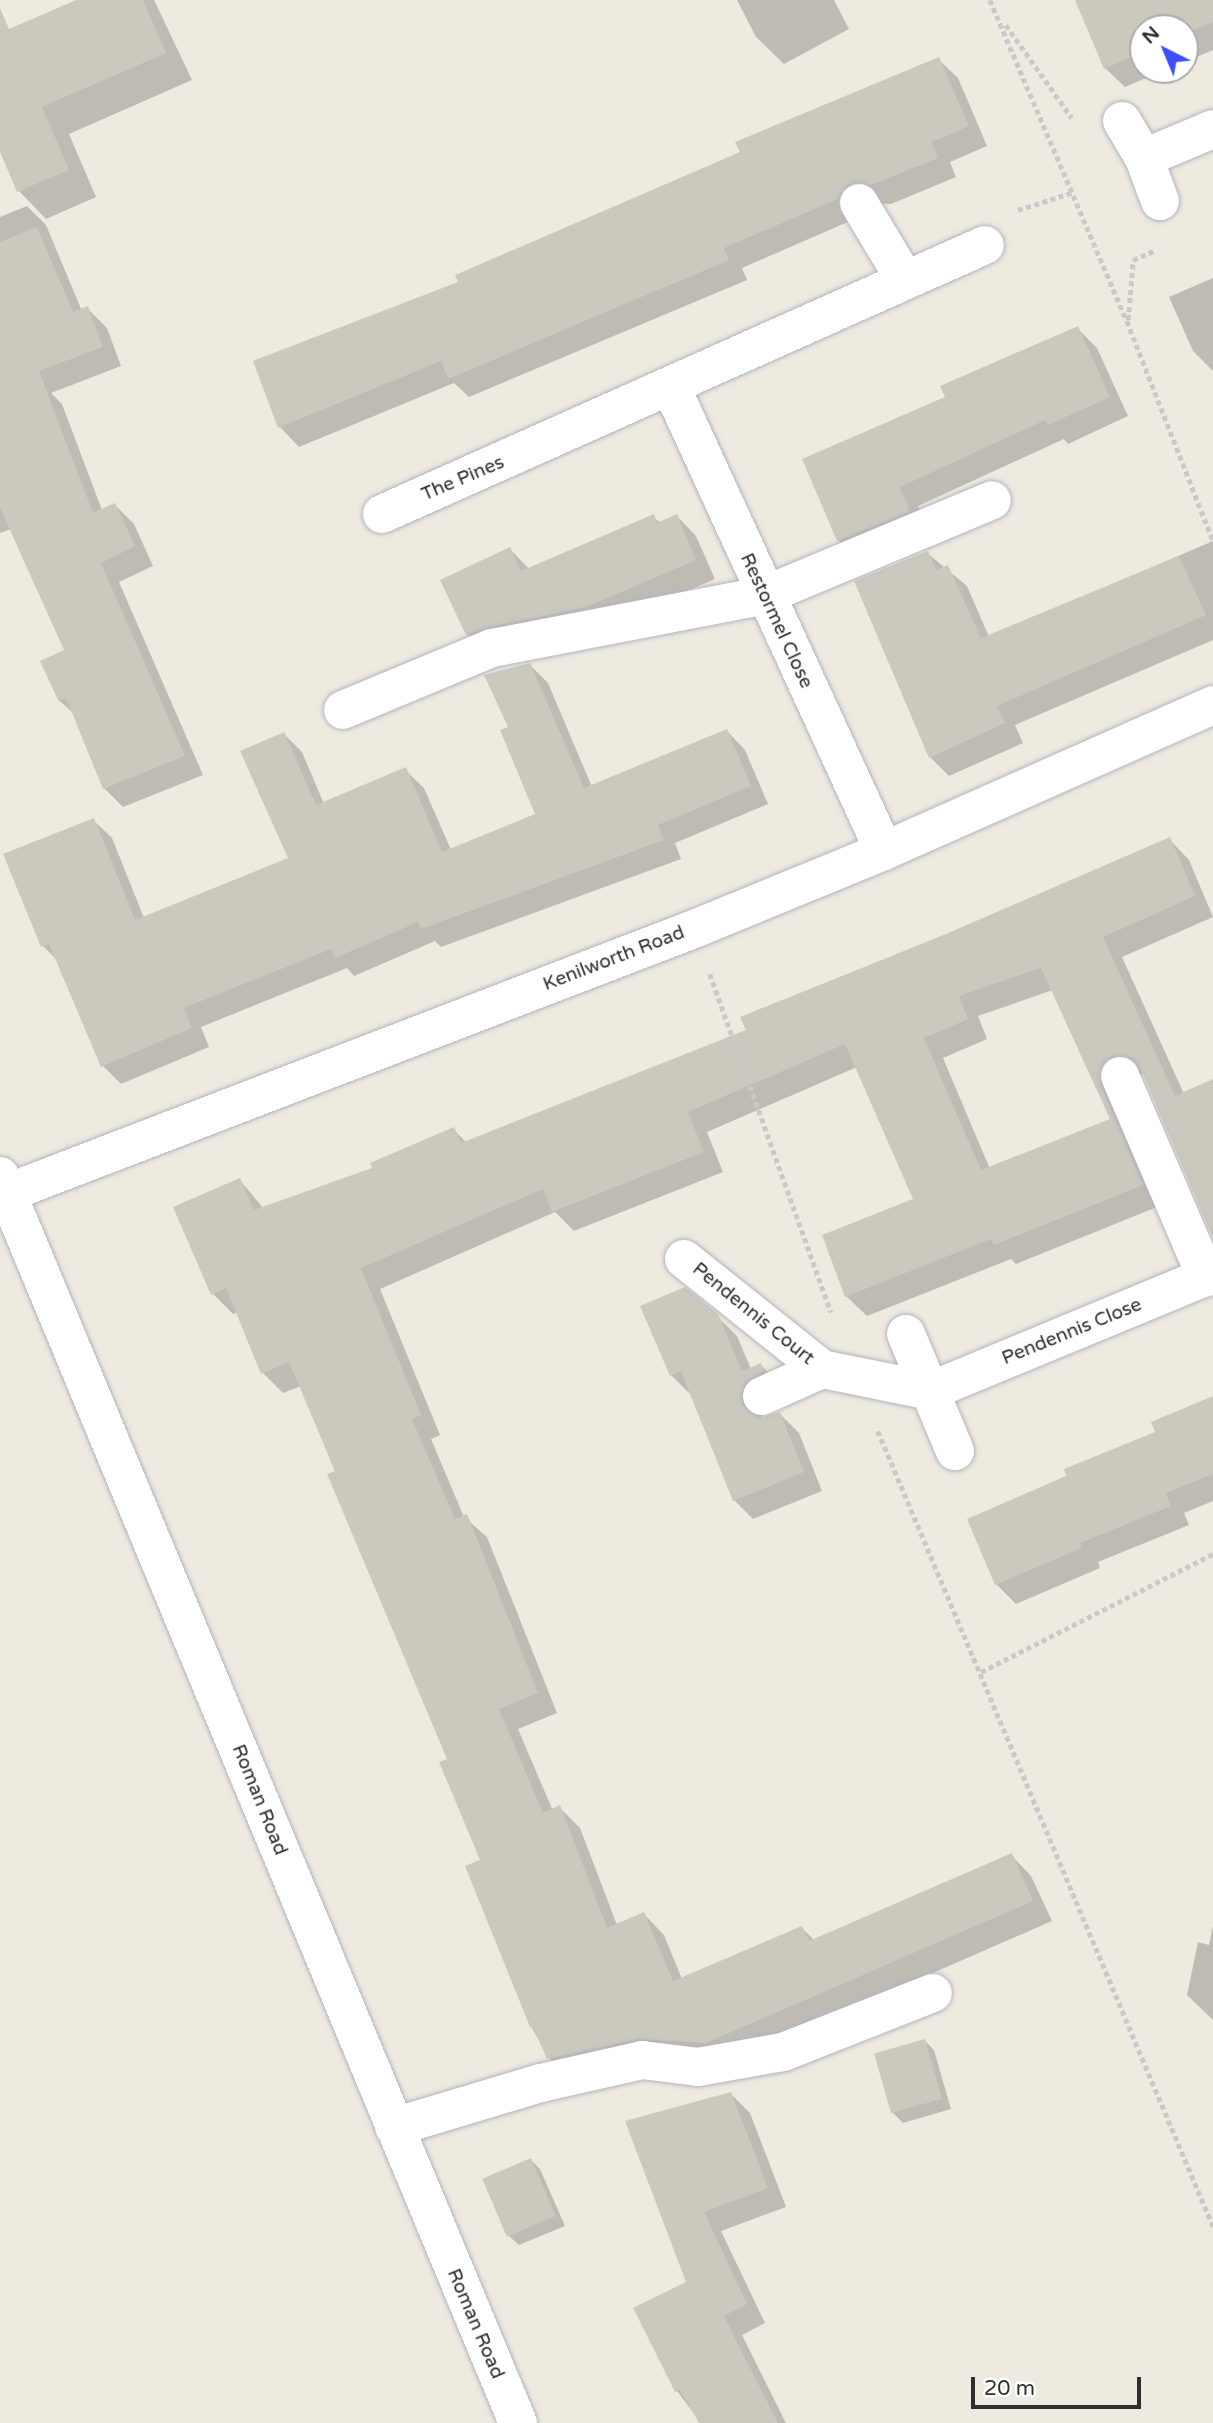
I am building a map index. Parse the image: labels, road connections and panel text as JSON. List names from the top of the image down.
{
  "streets": {
    "street": [
      "The Pines",
      "Restormel Close",
      "Kenilworth Road",
      "Pendennis Court",
      "Pendennis Close",
      "Roman Road"
    ]
  },
  "crossings": [
    ["The Pines", "Restormel Close"],
    ["Restormel Close", "Kenilworth Road"],
    ["Kenilworth Road", "Roman Road"],
    ["Pendennis Court", "Pendennis Close"]
  ],
  "scale_bar": "20 m",
  "north": "top left"
}
